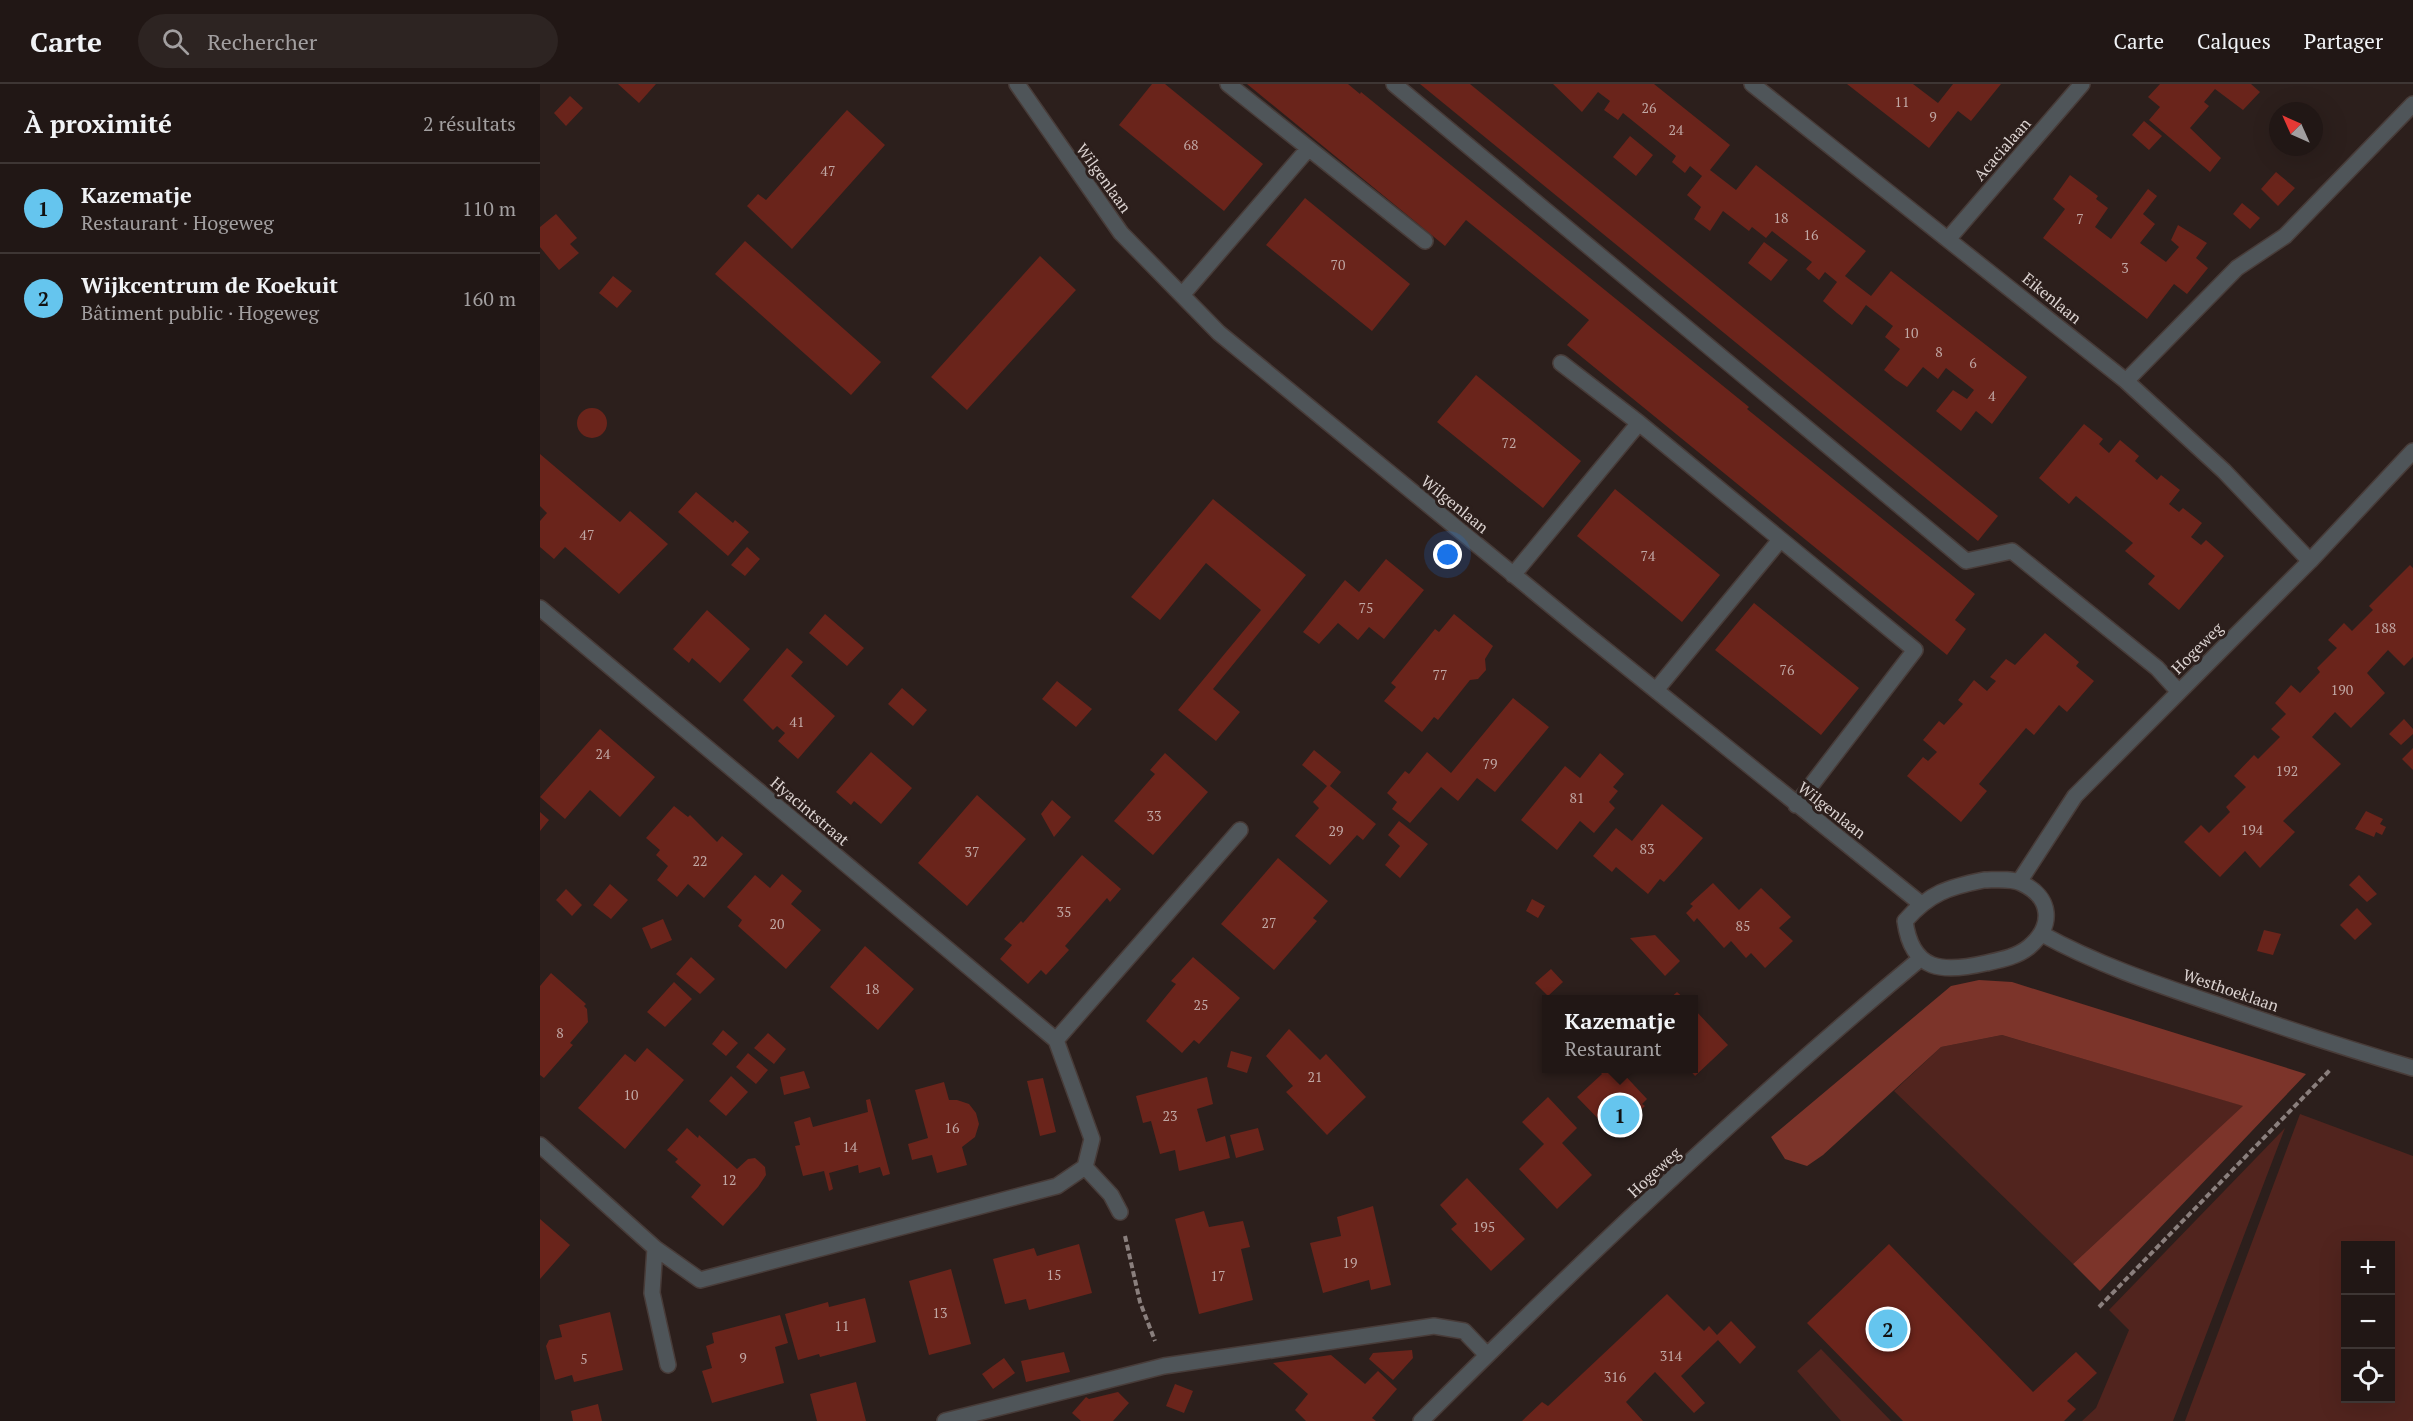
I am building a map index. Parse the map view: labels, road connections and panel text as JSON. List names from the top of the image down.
{
  "streets": {
    "street": [
      "Acacialaan",
      "Wilgenlaan",
      "Eikenlaan",
      "Hogeweg",
      "Hyacintstraat",
      "Westhoeklaan"
    ]
  },
  "crossings": [
    ["Acacialaan", "Eikenlaan"],
    ["Wilgenlaan", "Hogeweg"],
    ["Wilgenlaan", "Westhoeklaan"],
    ["Eikenlaan", "Hogeweg"],
    ["Hogeweg", "Westhoeklaan"]
  ],
  "house_numbers": [
    "11",
    "26",
    "9",
    "24",
    "68",
    "47",
    "18",
    "7",
    "16",
    "70",
    "3",
    "10",
    "8",
    "6",
    "4",
    "72",
    "47",
    "74",
    "75",
    "188",
    "76",
    "77",
    "190",
    "41",
    "24",
    "79",
    "192",
    "81",
    "33",
    "194",
    "29",
    "83",
    "37",
    "22",
    "35",
    "27",
    "20",
    "85",
    "18",
    "25",
    "8",
    "21",
    "10",
    "23",
    "16",
    "14",
    "12",
    "195",
    "19",
    "15",
    "17",
    "13",
    "11",
    "314",
    "9",
    "5",
    "316"
  ],
  "north": "top left",
  "page": {
    "header": "Carte",
    "search": "Rechercher",
    "nav": ["Carte", "Calques", "Partager"],
    "heading": ["À proximité", "2 résultats"],
    "list": [
      {
        "mark": "1",
        "name": "Kazematje",
        "note": "Restaurant · Hogeweg",
        "value": "110 m"
      },
      {
        "mark": "2",
        "name": "Wijkcentrum de Koekuit",
        "note": "Bâtiment public · Hogeweg",
        "value": "160 m"
      }
    ],
    "popup": ["Kazematje", "Restaurant"],
    "pins": ["1", "2"],
    "map_buttons": ["+", "−"]
  }
}
